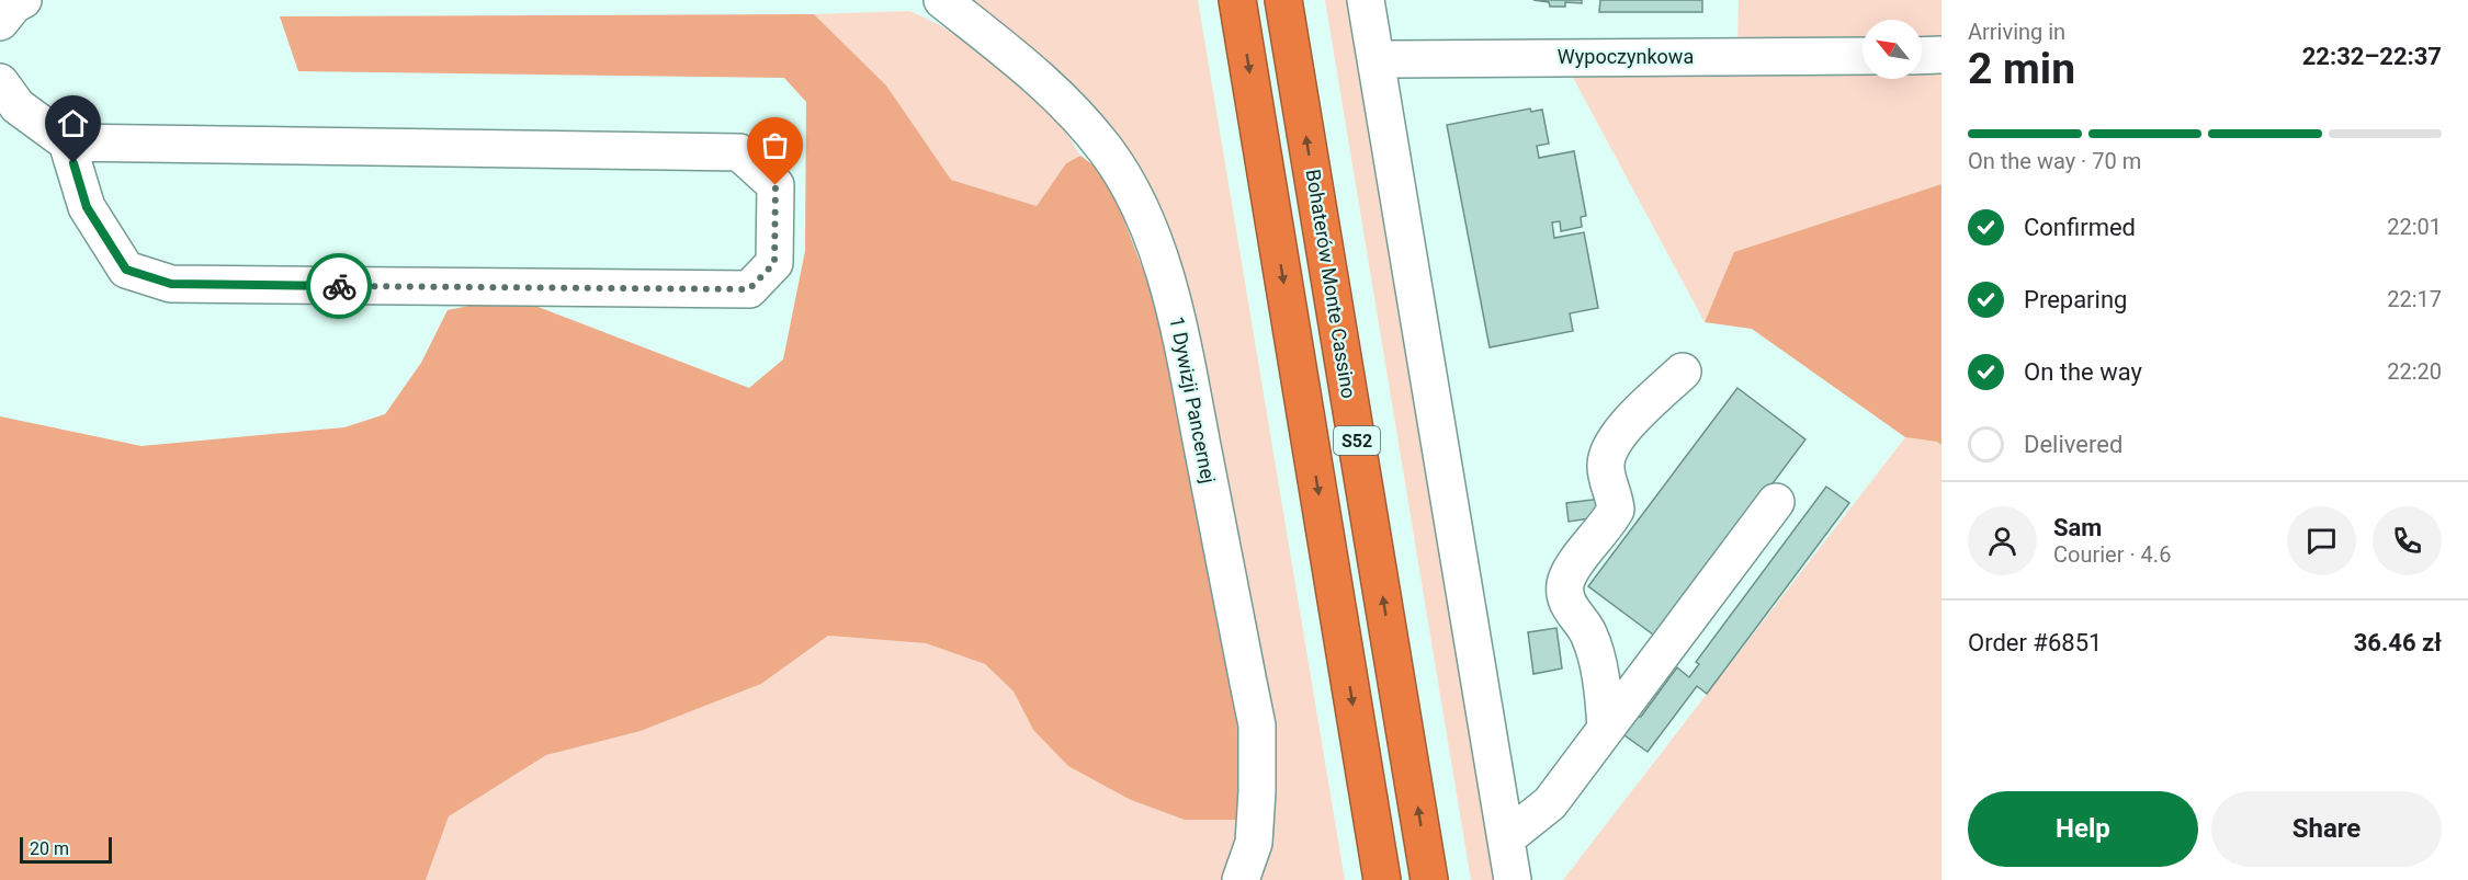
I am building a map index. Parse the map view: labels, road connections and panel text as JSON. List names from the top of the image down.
{
  "streets": {
    "highway": ["Bohaterów Monte Cassino", "S52"],
    "street": ["Wypoczynkowa", "1 Dywizji Pancernej"]
  },
  "scale_bar": "20 m",
  "north": "top left",
  "page": {
    "heading": ["2 min", "Arriving in", "22:32–22:37"],
    "panel": [
      "Sam",
      "Courier · 4.6",
      "Order #6851",
      "36.46 zł"
    ],
    "bar": "On the way · 70 m",
    "list": [
      ["Confirmed", "22:01"],
      ["Preparing", "22:17"],
      ["On the way", "22:20"],
      "Delivered"
    ],
    "buttons": ["Help", "Share"],
    "scale": "20 m"
  }
}
